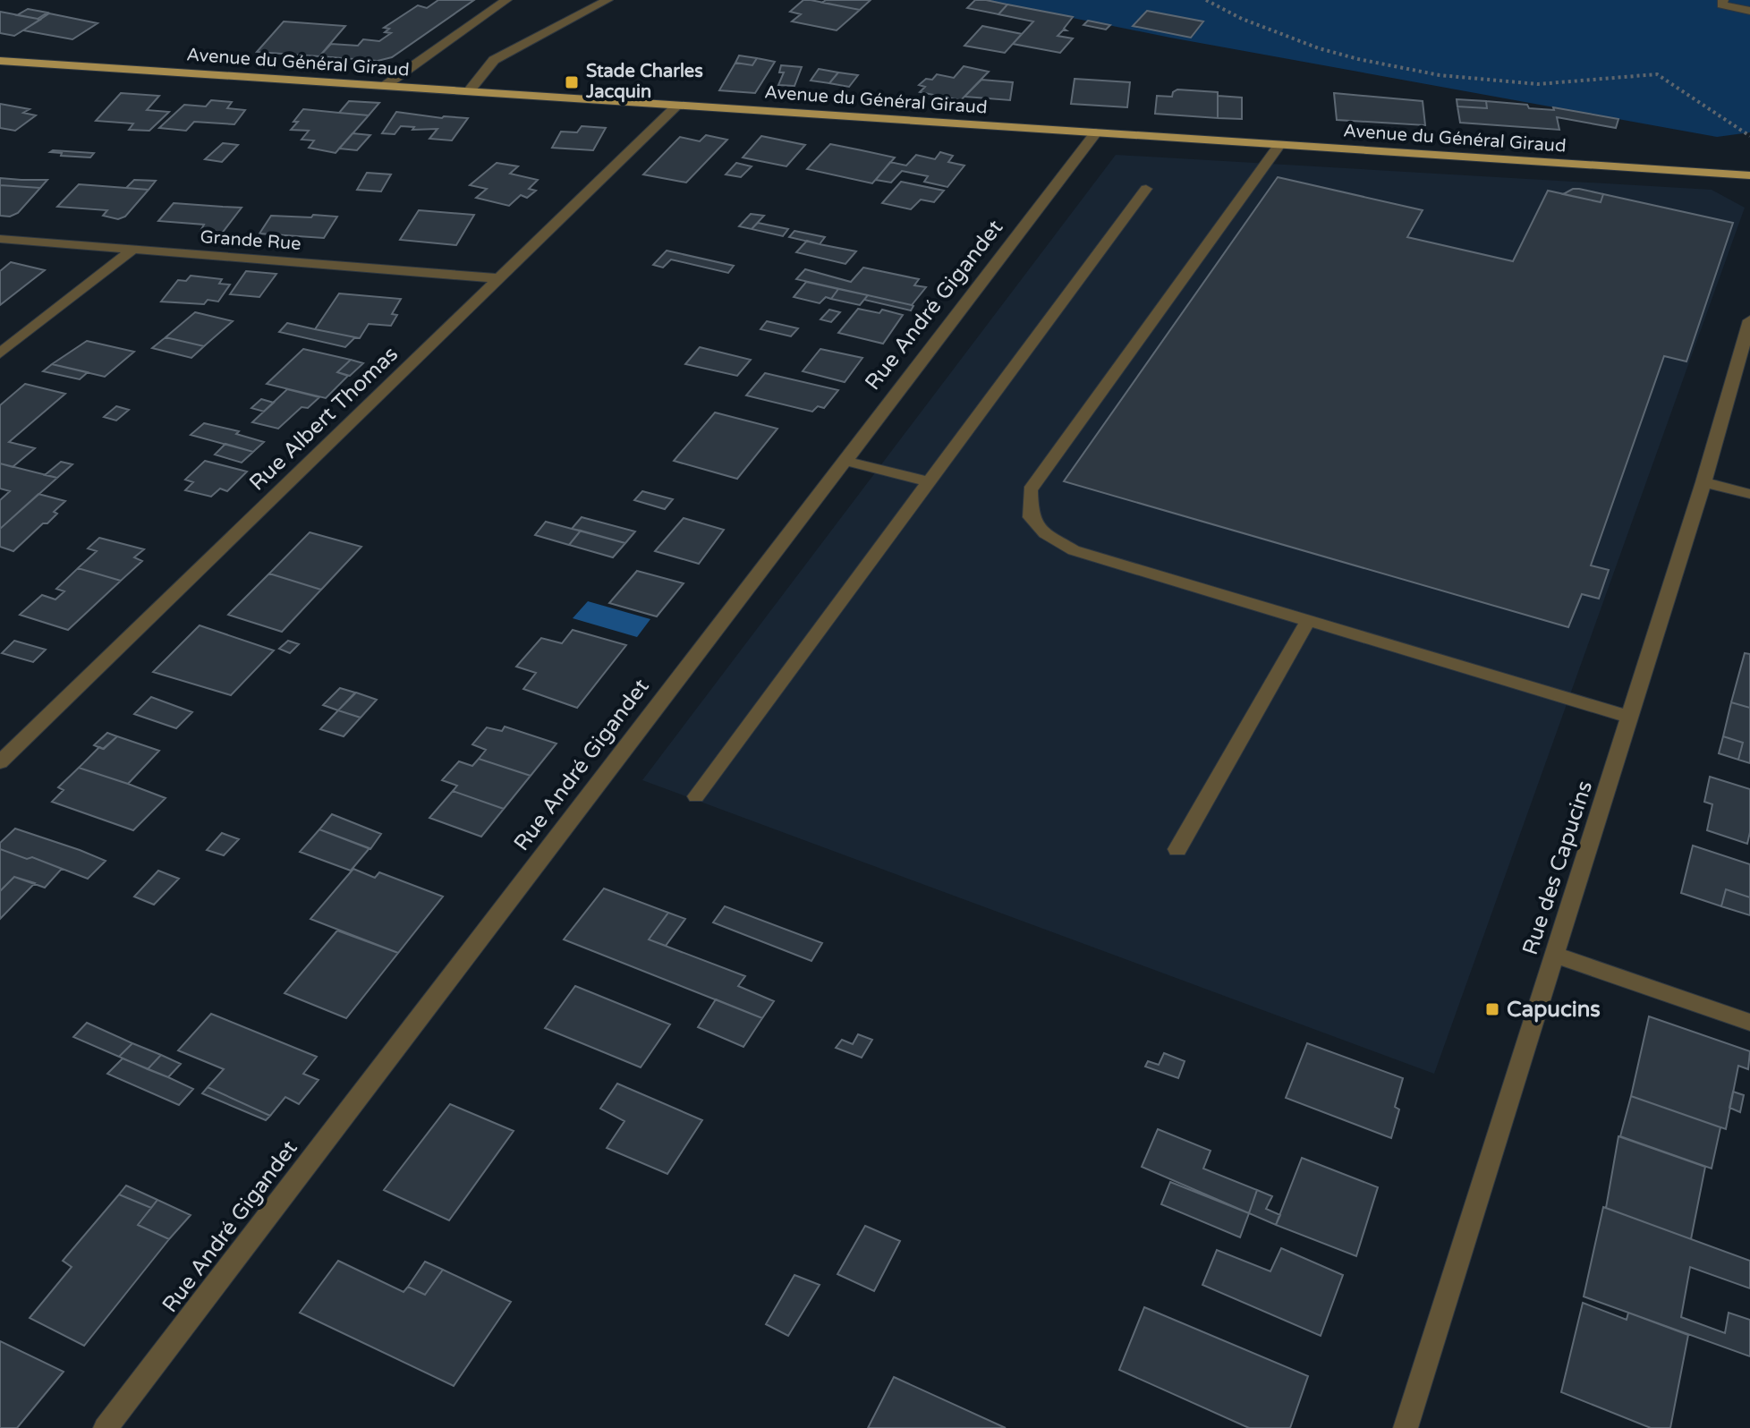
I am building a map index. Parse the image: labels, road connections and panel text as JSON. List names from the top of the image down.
{
  "streets": {
    "main road": ["Avenue du Général Giraud"],
    "street": [
      "Grande Rue",
      "Rue André Gigandet",
      "Rue Albert Thomas",
      "Rue des Capucins"
    ]
  },
  "crossings": [
    ["Avenue du Général Giraud", "Rue André Gigandet"],
    ["Avenue du Général Giraud", "Rue Albert Thomas"],
    ["Grande Rue", "Rue Albert Thomas"]
  ],
  "places": {
    "transit": ["Stade Charles Jacquin", "Capucins"]
  }
}
